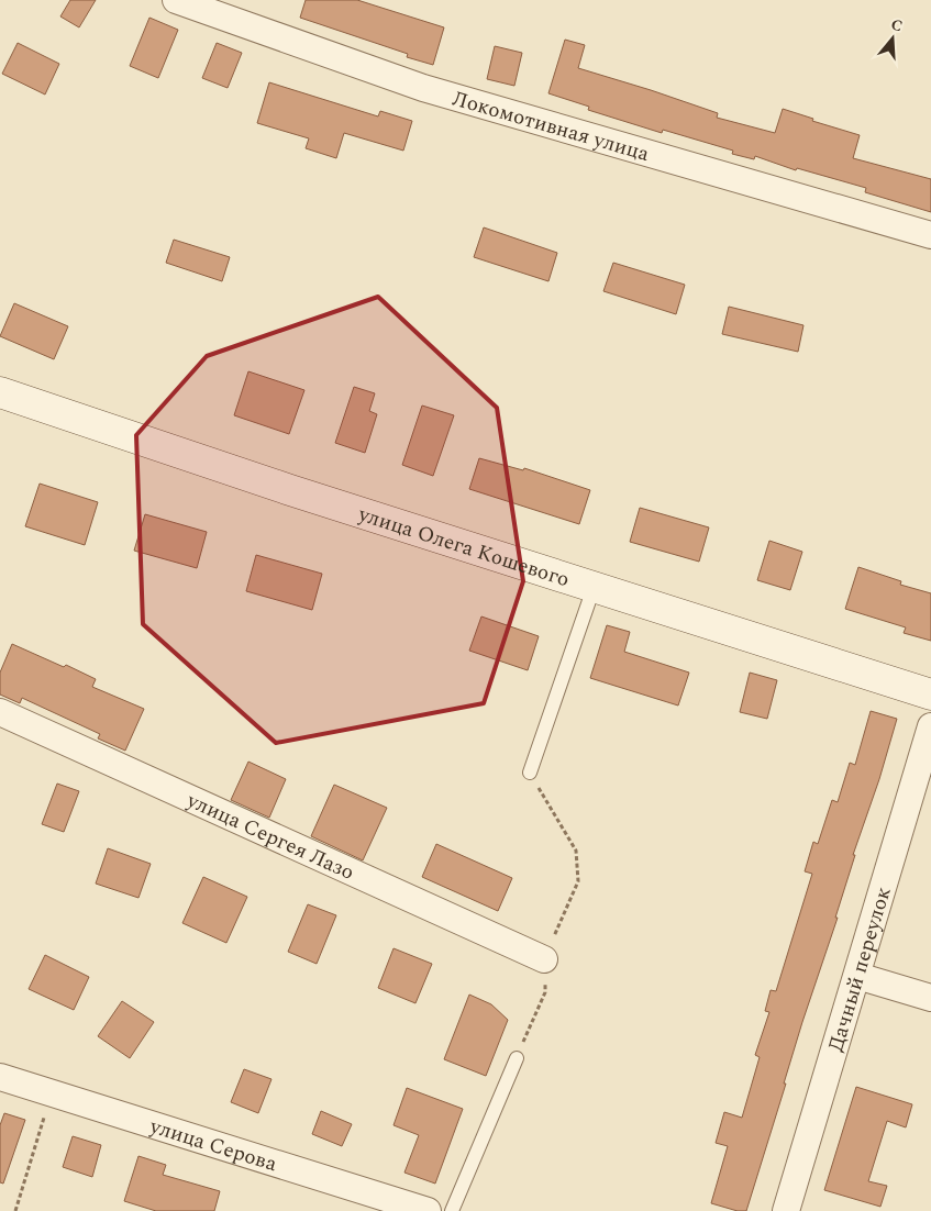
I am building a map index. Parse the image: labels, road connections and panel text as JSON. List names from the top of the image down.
{
  "streets": {
    "street": [
      "Локомотивная улица",
      "улица Олега Кошевого",
      "улица Сергея Лазо",
      "Дачный переулок",
      "улица Серова"
    ]
  },
  "north": "top"
}
